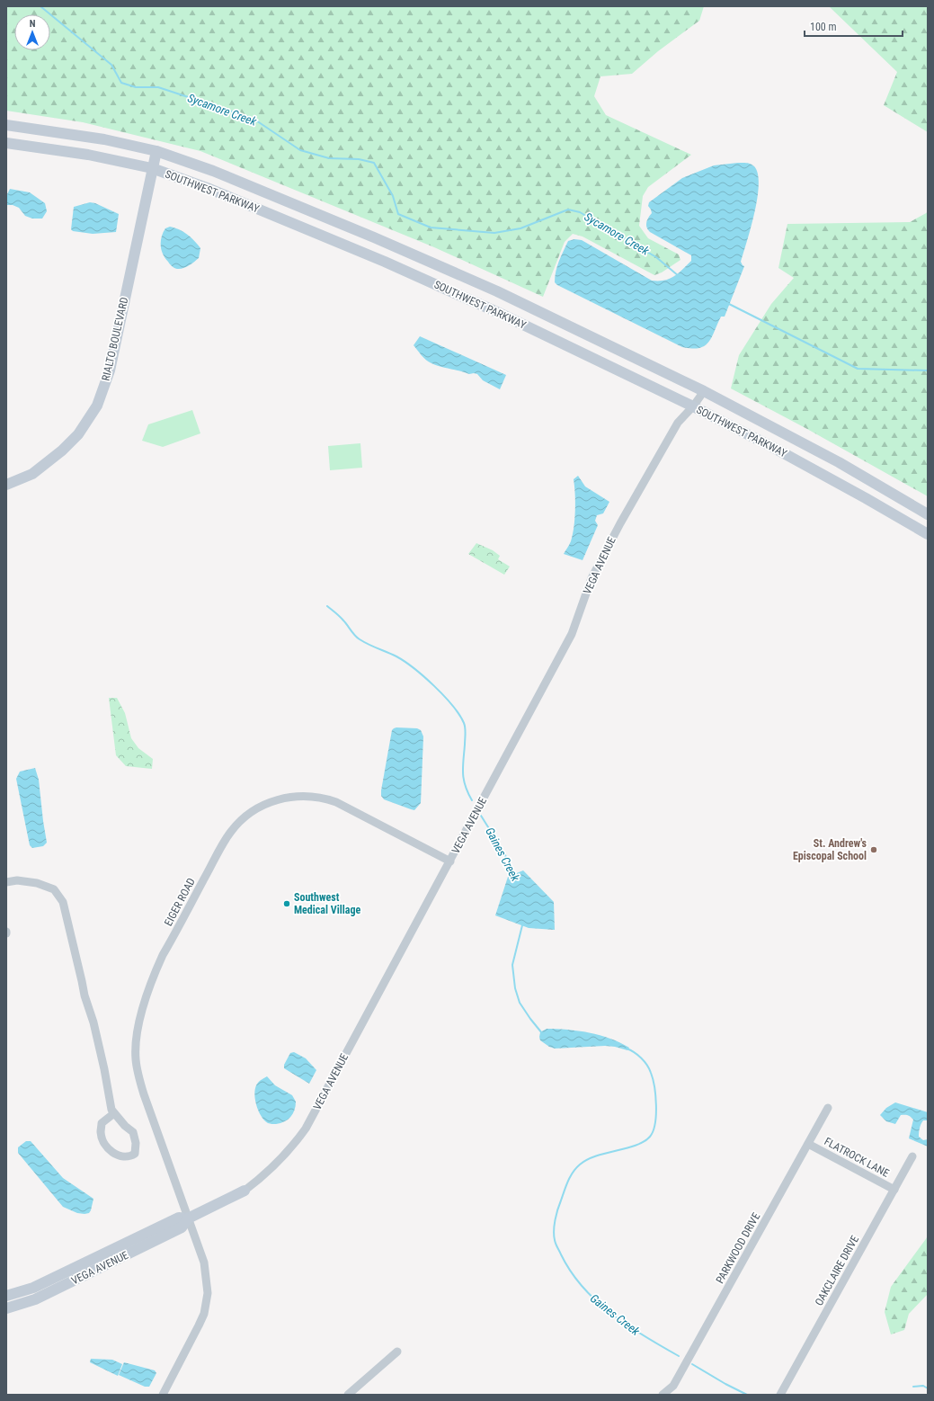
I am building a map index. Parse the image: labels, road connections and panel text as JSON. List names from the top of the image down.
{
  "streets": {
    "main road": ["SOUTHWEST PARKWAY", "RIALTO BOULEVARD", "VEGA AVENUE"],
    "street": [
      "EIGER ROAD",
      "FLATROCK LANE",
      "PARKWOOD DRIVE",
      "OAKCLAIRE DRIVE"
    ]
  },
  "crossings": [
    ["SOUTHWEST PARKWAY", "RIALTO BOULEVARD"],
    ["SOUTHWEST PARKWAY", "VEGA AVENUE"],
    ["VEGA AVENUE", "EIGER ROAD"],
    ["FLATROCK LANE", "PARKWOOD DRIVE"],
    ["FLATROCK LANE", "OAKCLAIRE DRIVE"]
  ],
  "water": ["Sycamore Creek", "Gaines Creek"],
  "places": ["St. Andrew's Episcopal School", "Southwest Medical Village"],
  "scale_bar": "100 m",
  "north": "top"
}
